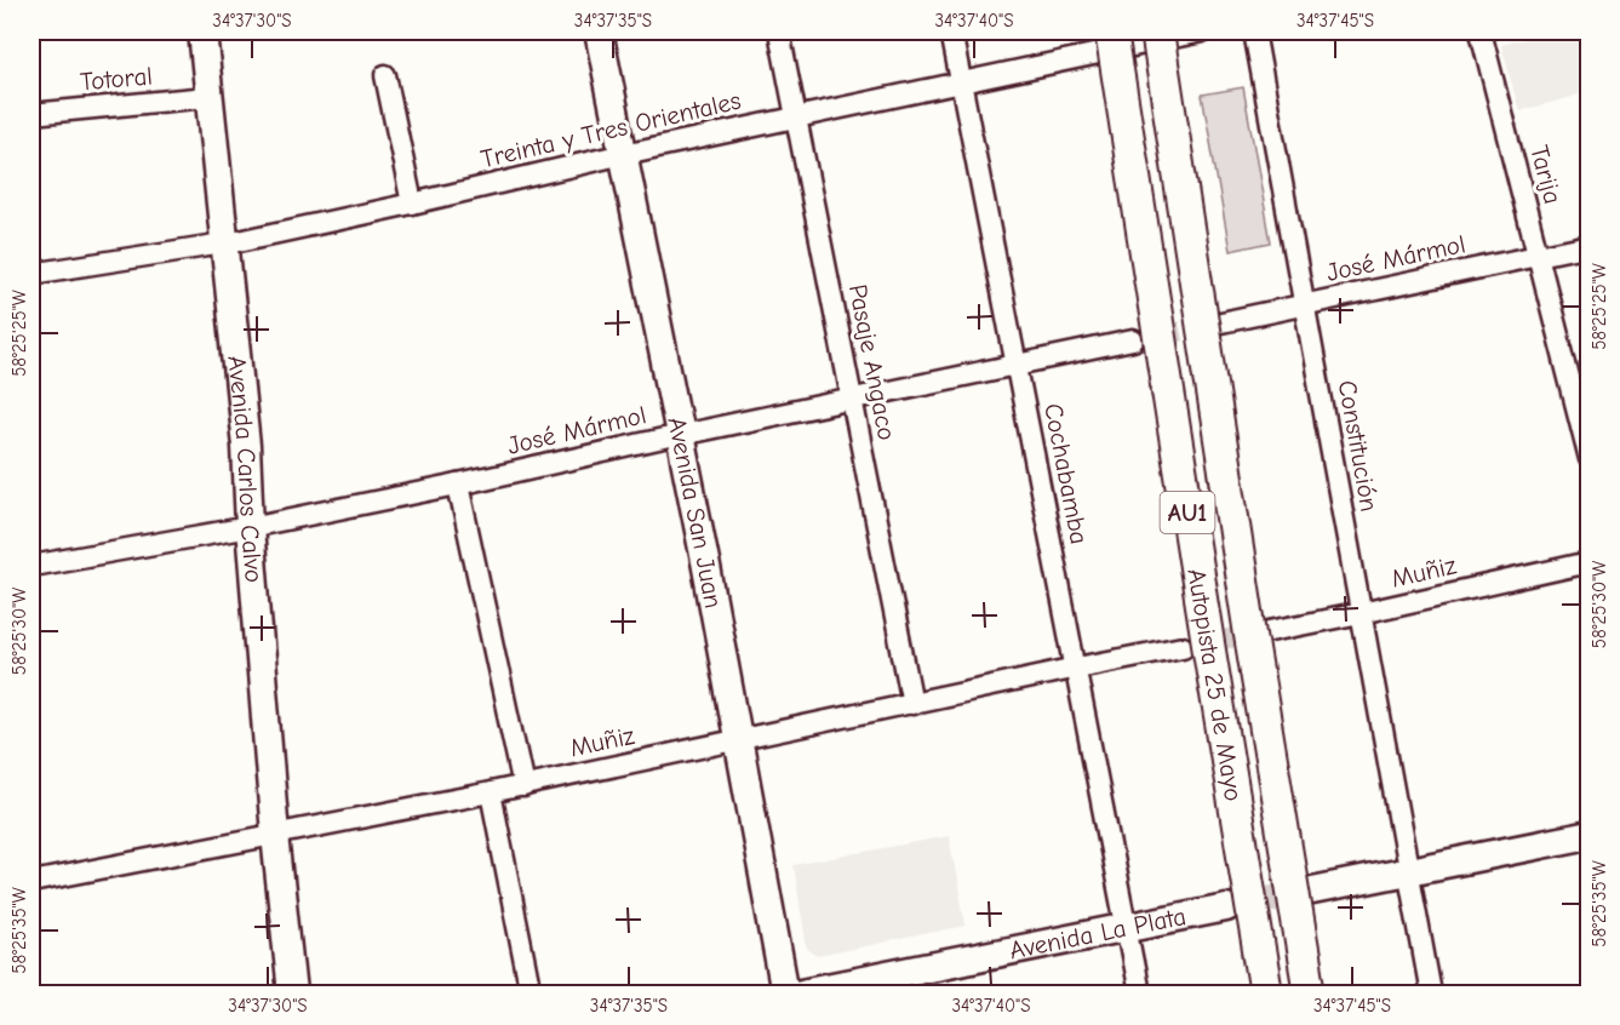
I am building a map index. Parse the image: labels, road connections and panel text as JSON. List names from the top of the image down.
{
  "streets": {
    "highway": ["AU1", "Autopista 25 de Mayo"],
    "main road": ["Avenida Carlos Calvo", "Avenida San Juan", "Avenida La Plata"],
    "street": [
      "Totoral",
      "Treinta y Tres Orientales",
      "Tarija",
      "José Mármol",
      "Pasaje Angaco",
      "Constitución",
      "Cochabamba",
      "Muñiz"
    ]
  },
  "crossings": [
    ["Treinta y Tres Orientales", "Pasaje Angaco"],
    ["Treinta y Tres Orientales", "Avenida Carlos Calvo"],
    ["Treinta y Tres Orientales", "Cochabamba"],
    ["Treinta y Tres Orientales", "Avenida San Juan"],
    ["Tarija", "José Mármol"],
    ["José Mármol", "Pasaje Angaco"],
    ["José Mármol", "Constitución"],
    ["José Mármol", "Avenida Carlos Calvo"],
    ["José Mármol", "Cochabamba"],
    ["José Mármol", "Avenida San Juan"],
    ["Pasaje Angaco", "Muñiz"],
    ["Constitución", "Muñiz"],
    ["Avenida Carlos Calvo", "Muñiz"],
    ["Cochabamba", "Muñiz"],
    ["Cochabamba", "Avenida La Plata"],
    ["Avenida San Juan", "Muñiz"]
  ],
  "coordinates": [
    "34°37'30\"S",
    "34°37'35\"S",
    "34°37'40\"S",
    "34°37'45\"S",
    "58°25'25\"W",
    "58°25'30\"W",
    "58°25'35\"W"
  ]
}
